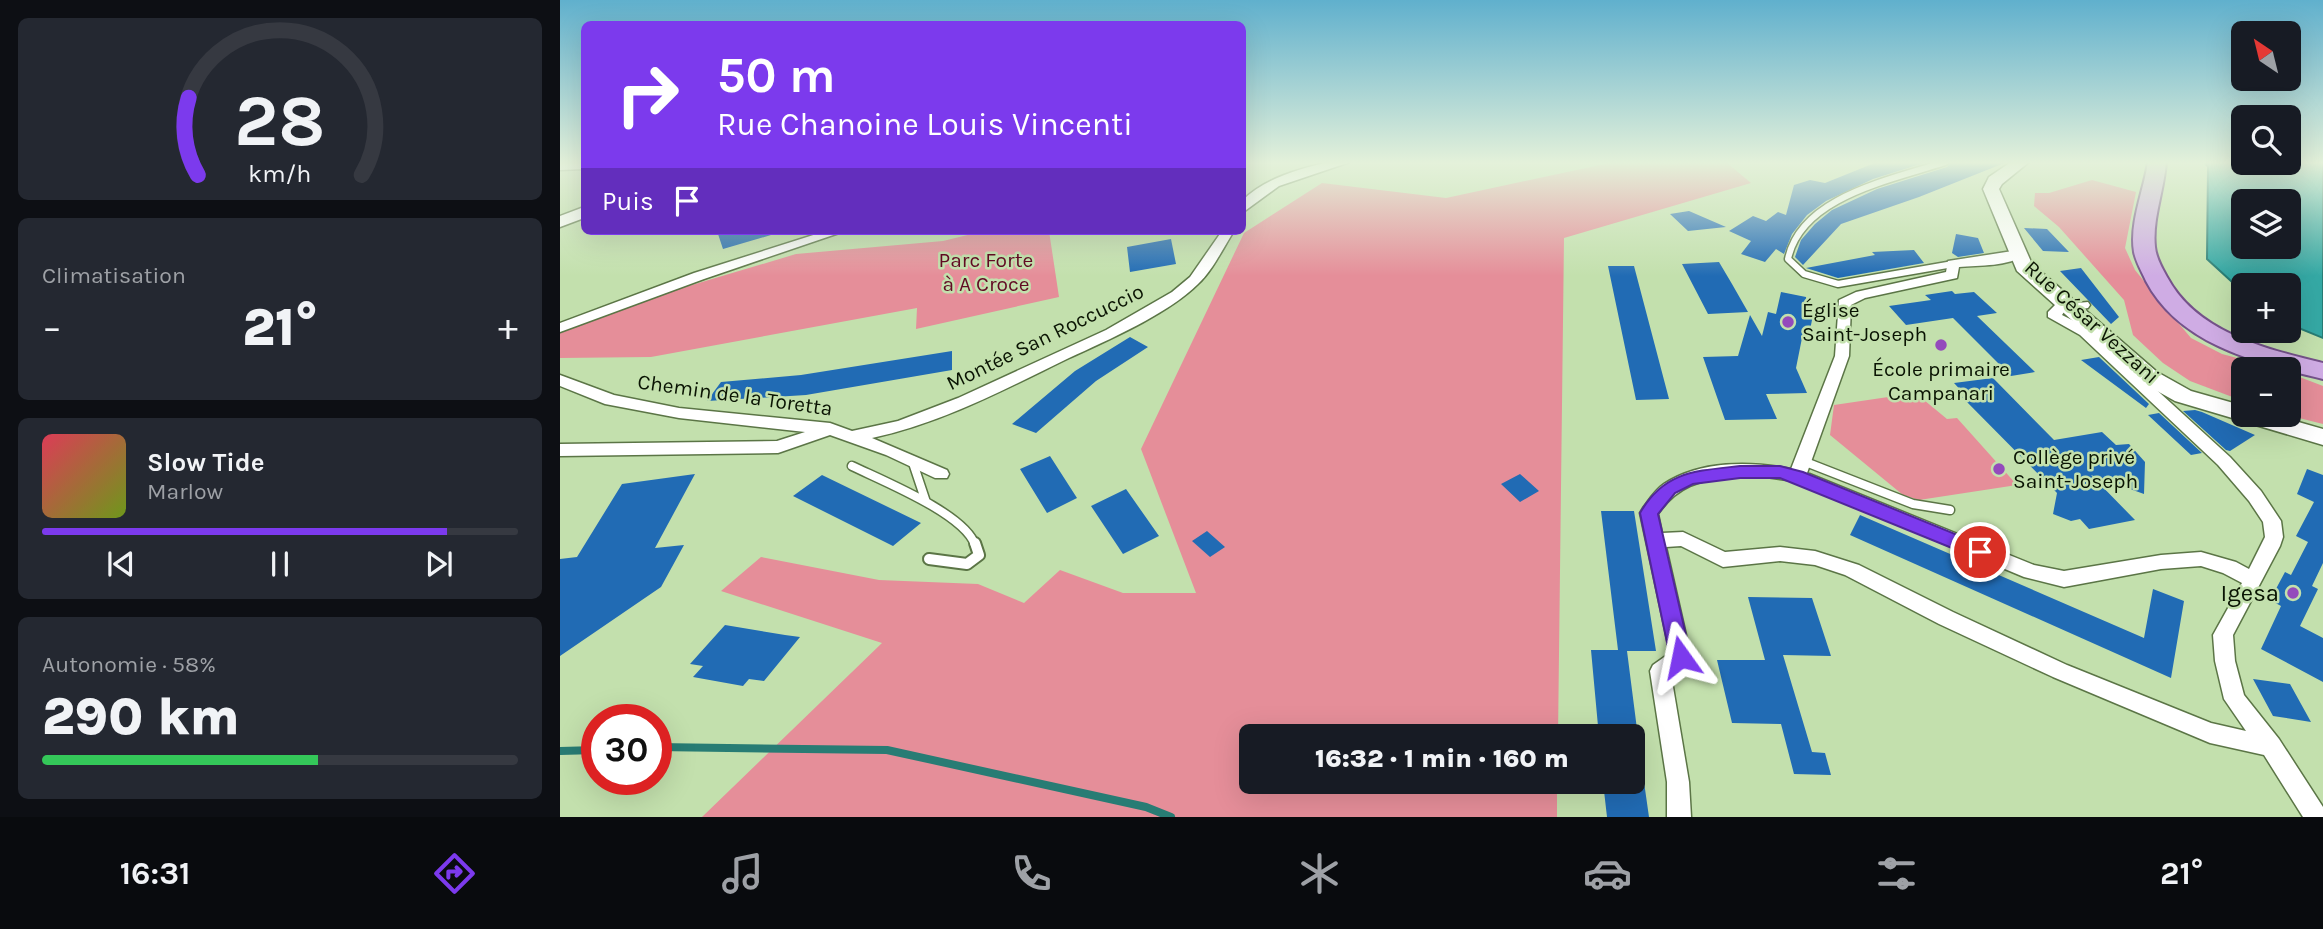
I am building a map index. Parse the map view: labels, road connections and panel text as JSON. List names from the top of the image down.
{
  "streets": {
    "main road": ["Rue César Vezzani"],
    "street": ["Montée San Roccuccio", "Chemin de la Toretta"]
  },
  "crossings": [
    ["Montée San Roccuccio", "Chemin de la Toretta"]
  ],
  "parks": ["Parc Forte à A Croce"],
  "places": [
    "Église Saint-Joseph",
    "École primaire Campanari",
    "Collège privé Saint-Joseph",
    "Igesa"
  ],
  "north": "top left",
  "page": {
    "map_buttons": ["+", "−"],
    "turn": ["50 m", "Rue Chanoine Louis Vincenti"],
    "then": "Puis",
    "tile": [
      "Climatisation",
      ["Autonomie · 58%", "290 km"]
    ],
    "heat": ["−", "21°", "+"],
    "song": ["Slow Tide", "Marlow"],
    "limit": "30",
    "trip": "16:32 · 1 min · 160 m",
    "tabs": ["16:31", "21°"],
    "gauge": ["28", "km/h"]
  }
}
